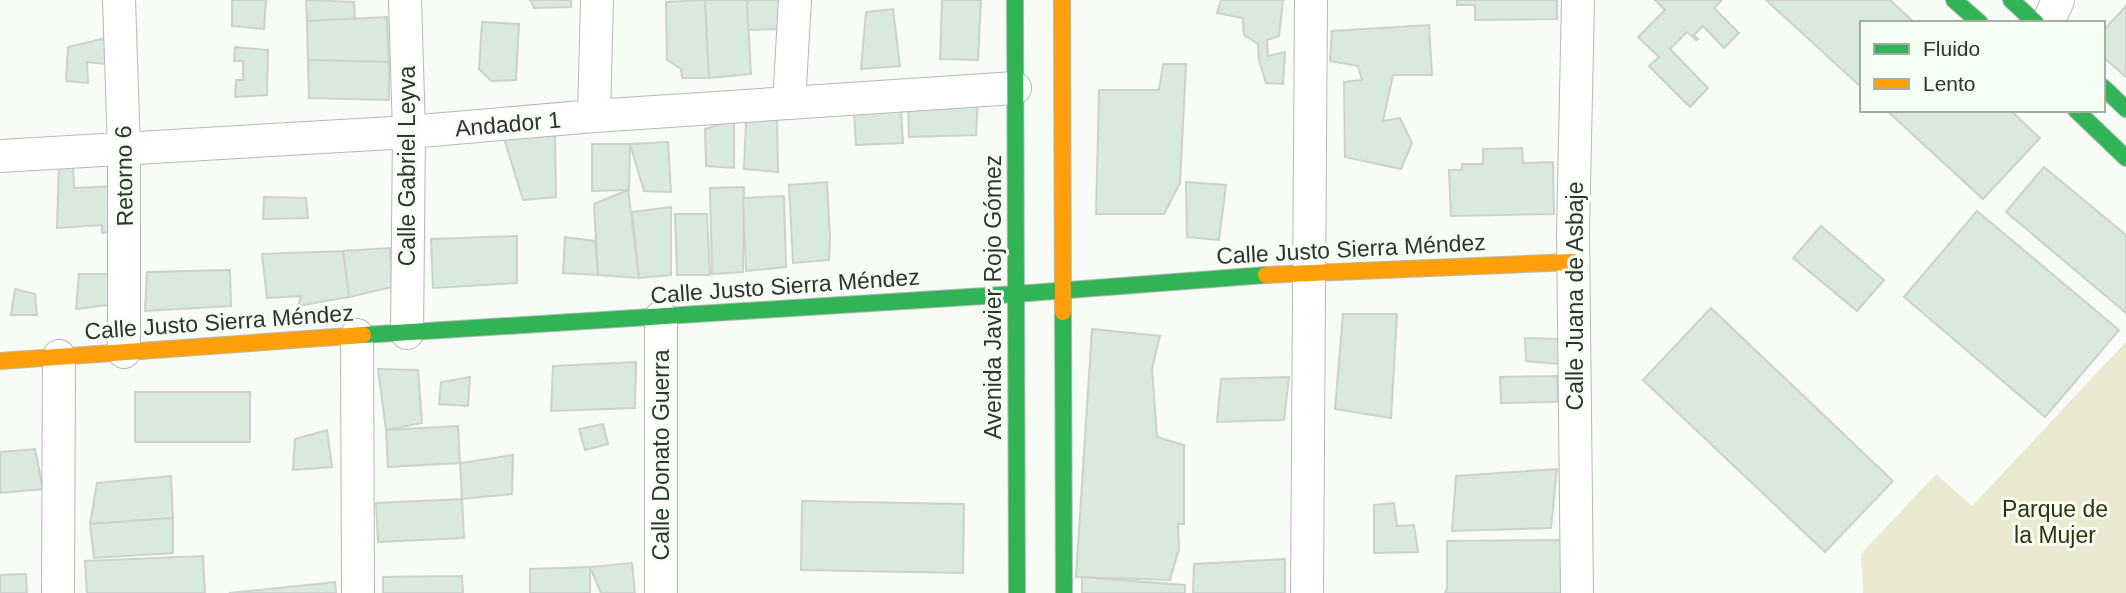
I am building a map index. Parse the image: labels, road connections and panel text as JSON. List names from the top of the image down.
{
  "streets": {
    "street": [
      "Andador 1",
      "Calle Gabriel Leyva",
      "Retorno 6",
      "Calle Justo Sierra Méndez",
      "Calle Juana de Asbaje",
      "Avenida Javier Rojo Gómez",
      "Calle Donato Guerra"
    ]
  },
  "crossings": [
    ["Andador 1", "Calle Gabriel Leyva"],
    ["Andador 1", "Retorno 6"],
    ["Andador 1", "Avenida Javier Rojo Gómez"],
    ["Calle Gabriel Leyva", "Calle Justo Sierra Méndez"],
    ["Retorno 6", "Calle Justo Sierra Méndez"],
    ["Calle Justo Sierra Méndez", "Calle Juana de Asbaje"],
    ["Calle Justo Sierra Méndez", "Avenida Javier Rojo Gómez"],
    ["Calle Justo Sierra Méndez", "Calle Donato Guerra"]
  ],
  "parks": ["Parque de la Mujer"],
  "legend": ["Fluido", "Lento"]
}
